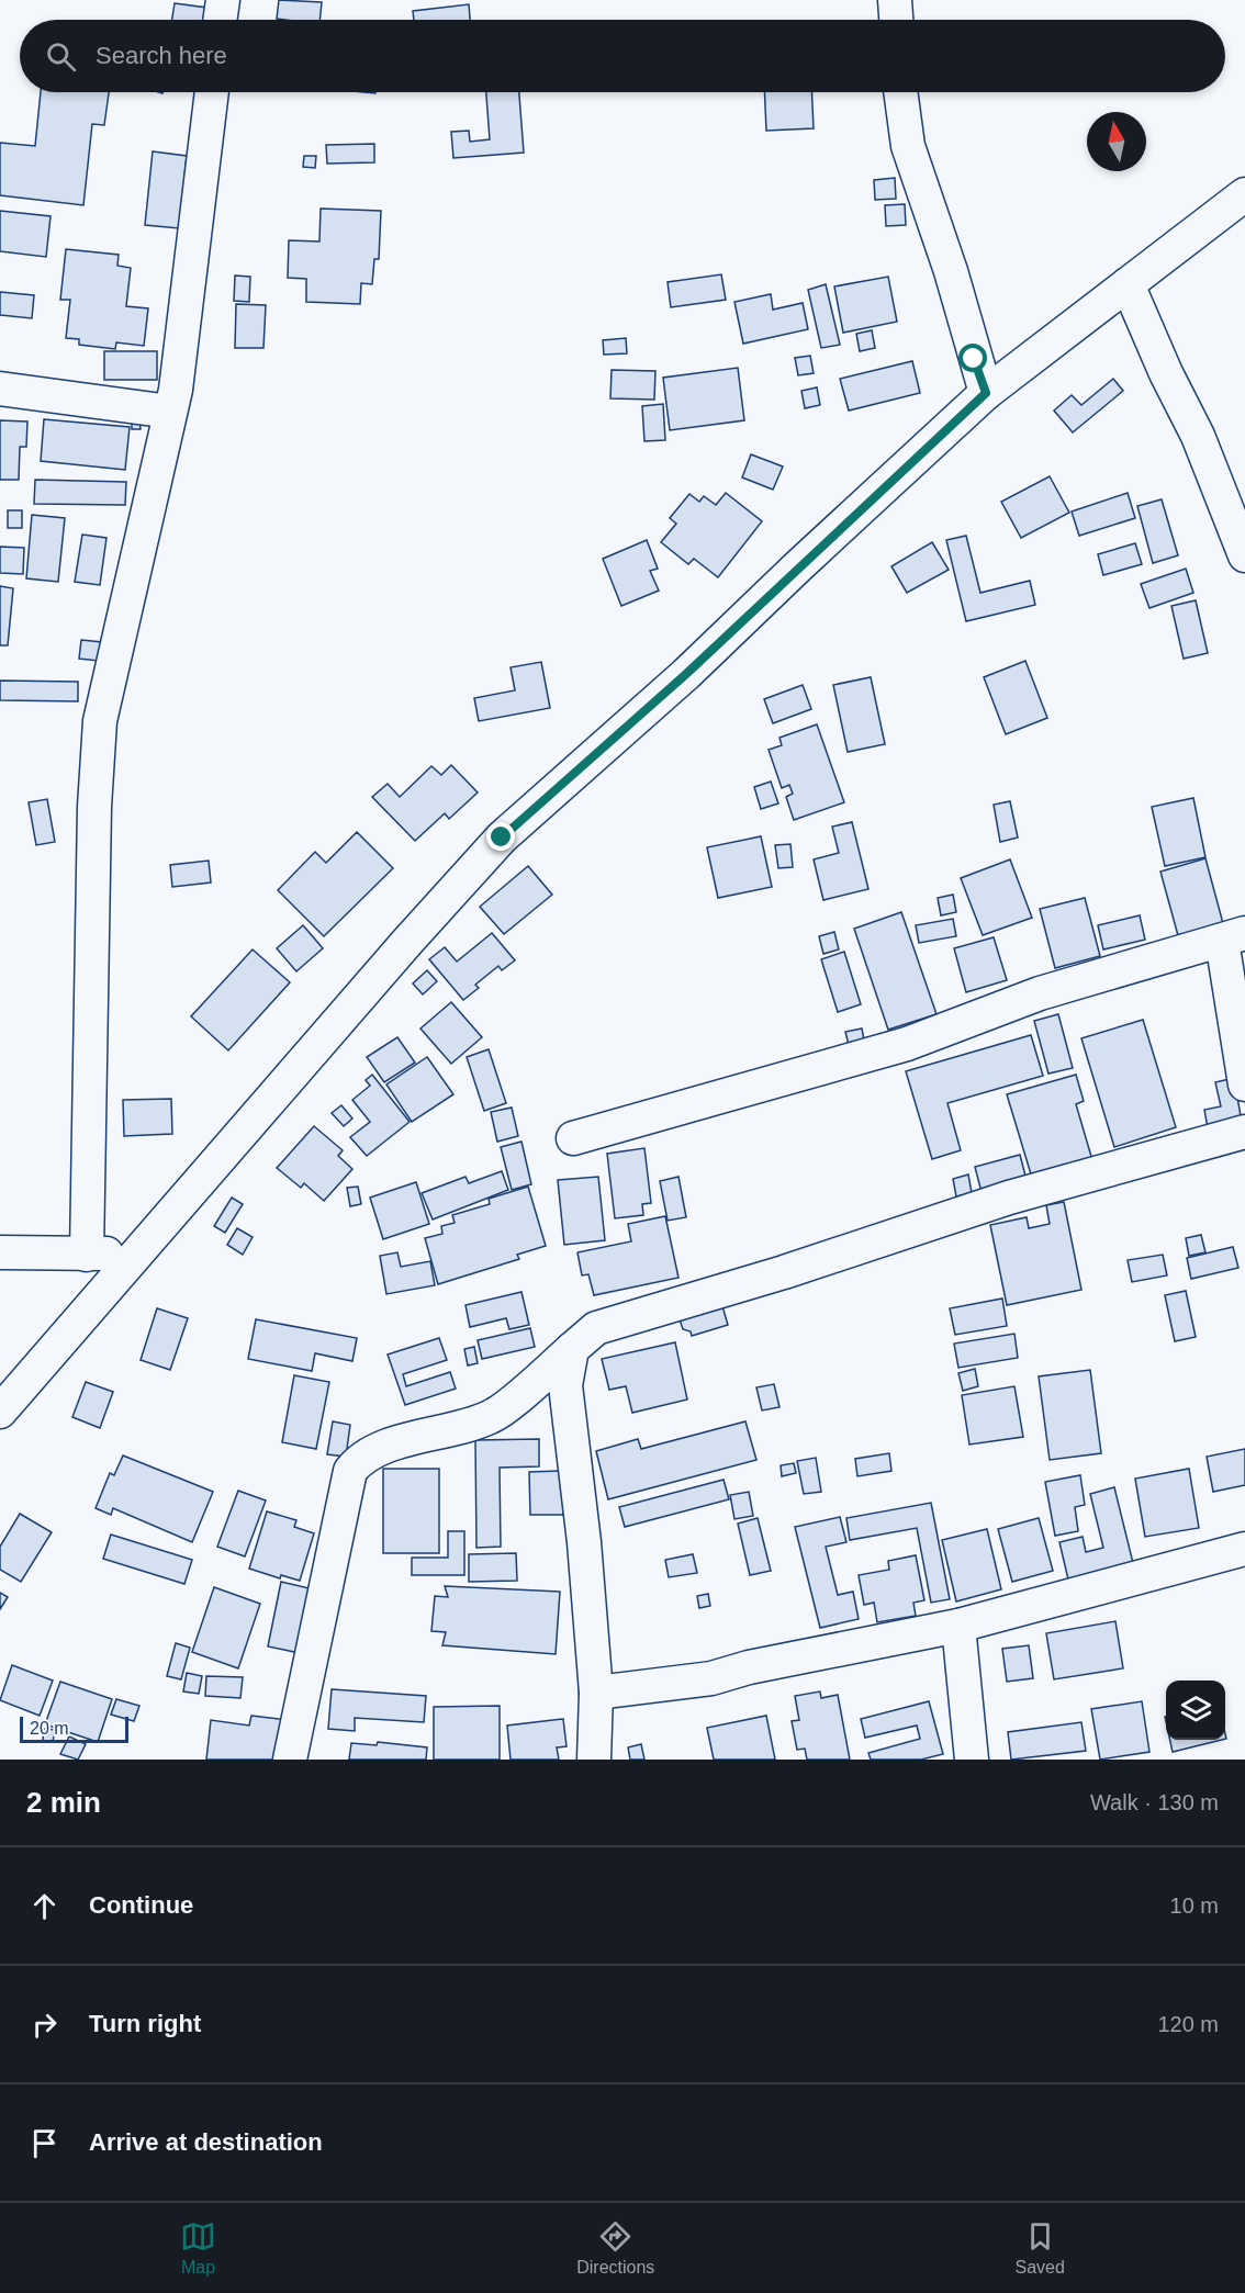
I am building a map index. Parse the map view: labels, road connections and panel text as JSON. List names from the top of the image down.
{
  "scale_bar": "20 m",
  "north": "top",
  "page": {
    "search": "Search here",
    "scale": "20 m",
    "heading": ["2 min", "Walk · 130 m"],
    "list": [
      ["Continue", "10 m"],
      ["Turn right", "120 m"],
      "Arrive at destination"
    ],
    "nav": ["Map", "Directions", "Saved"]
  }
}
